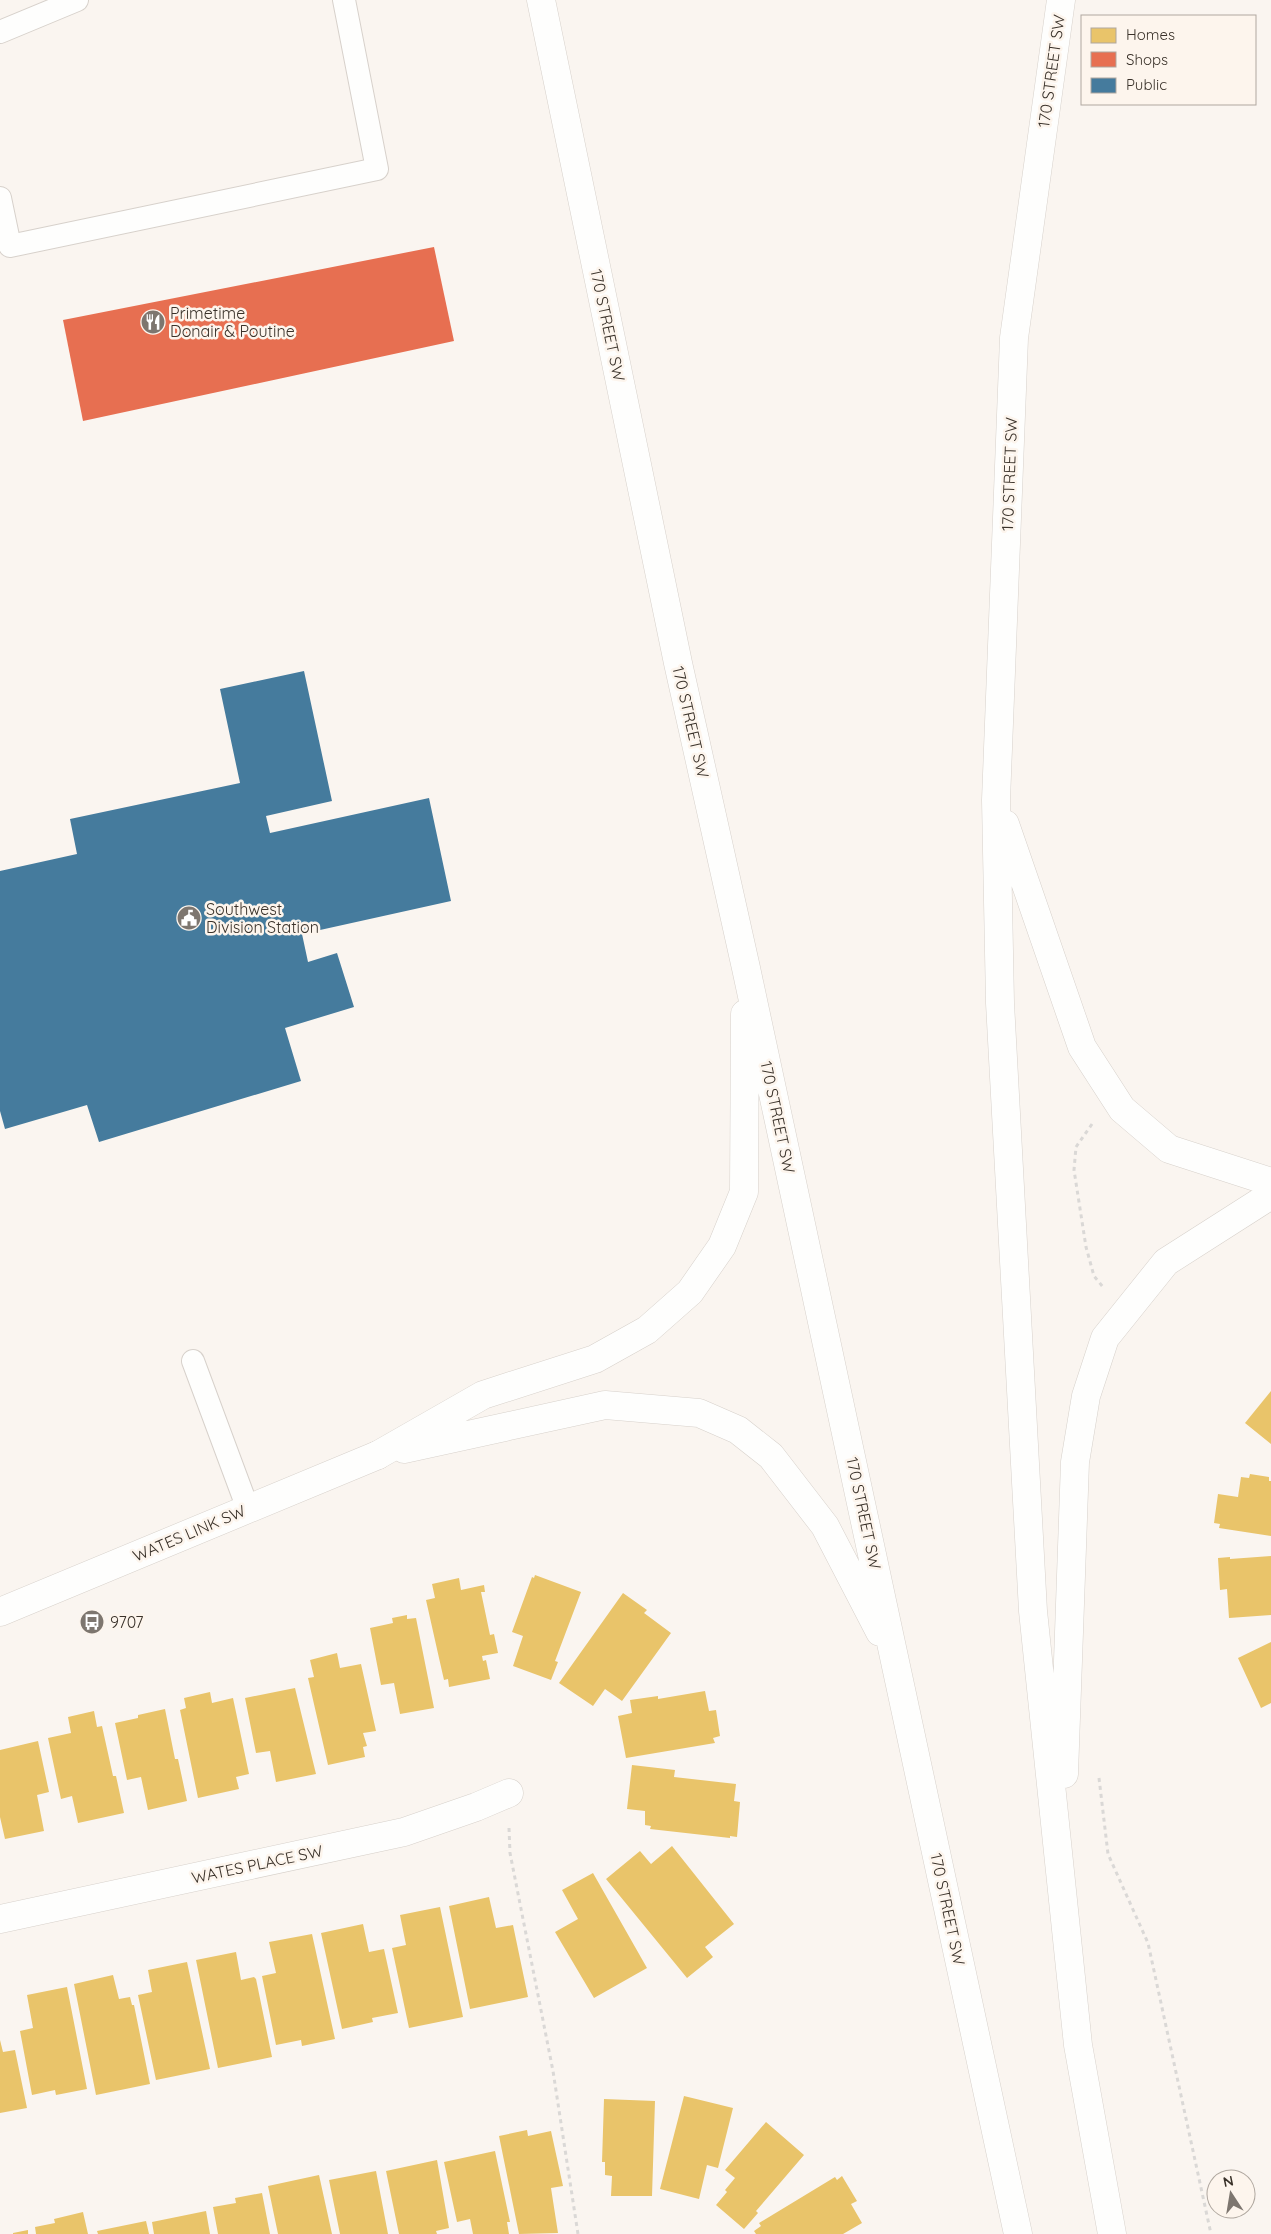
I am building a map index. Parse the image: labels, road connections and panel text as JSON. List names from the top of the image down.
{
  "streets": {
    "main road": ["170 STREET SW", "WATES LINK SW", "WATES PLACE SW"]
  },
  "places": {
    "restaurant": ["Primetime Donair & Poutine"],
    "public building": ["Southwest Division Station"],
    "bus stop": ["9707"]
  },
  "legend": ["Homes", "Shops", "Public"],
  "north": "top"
}
